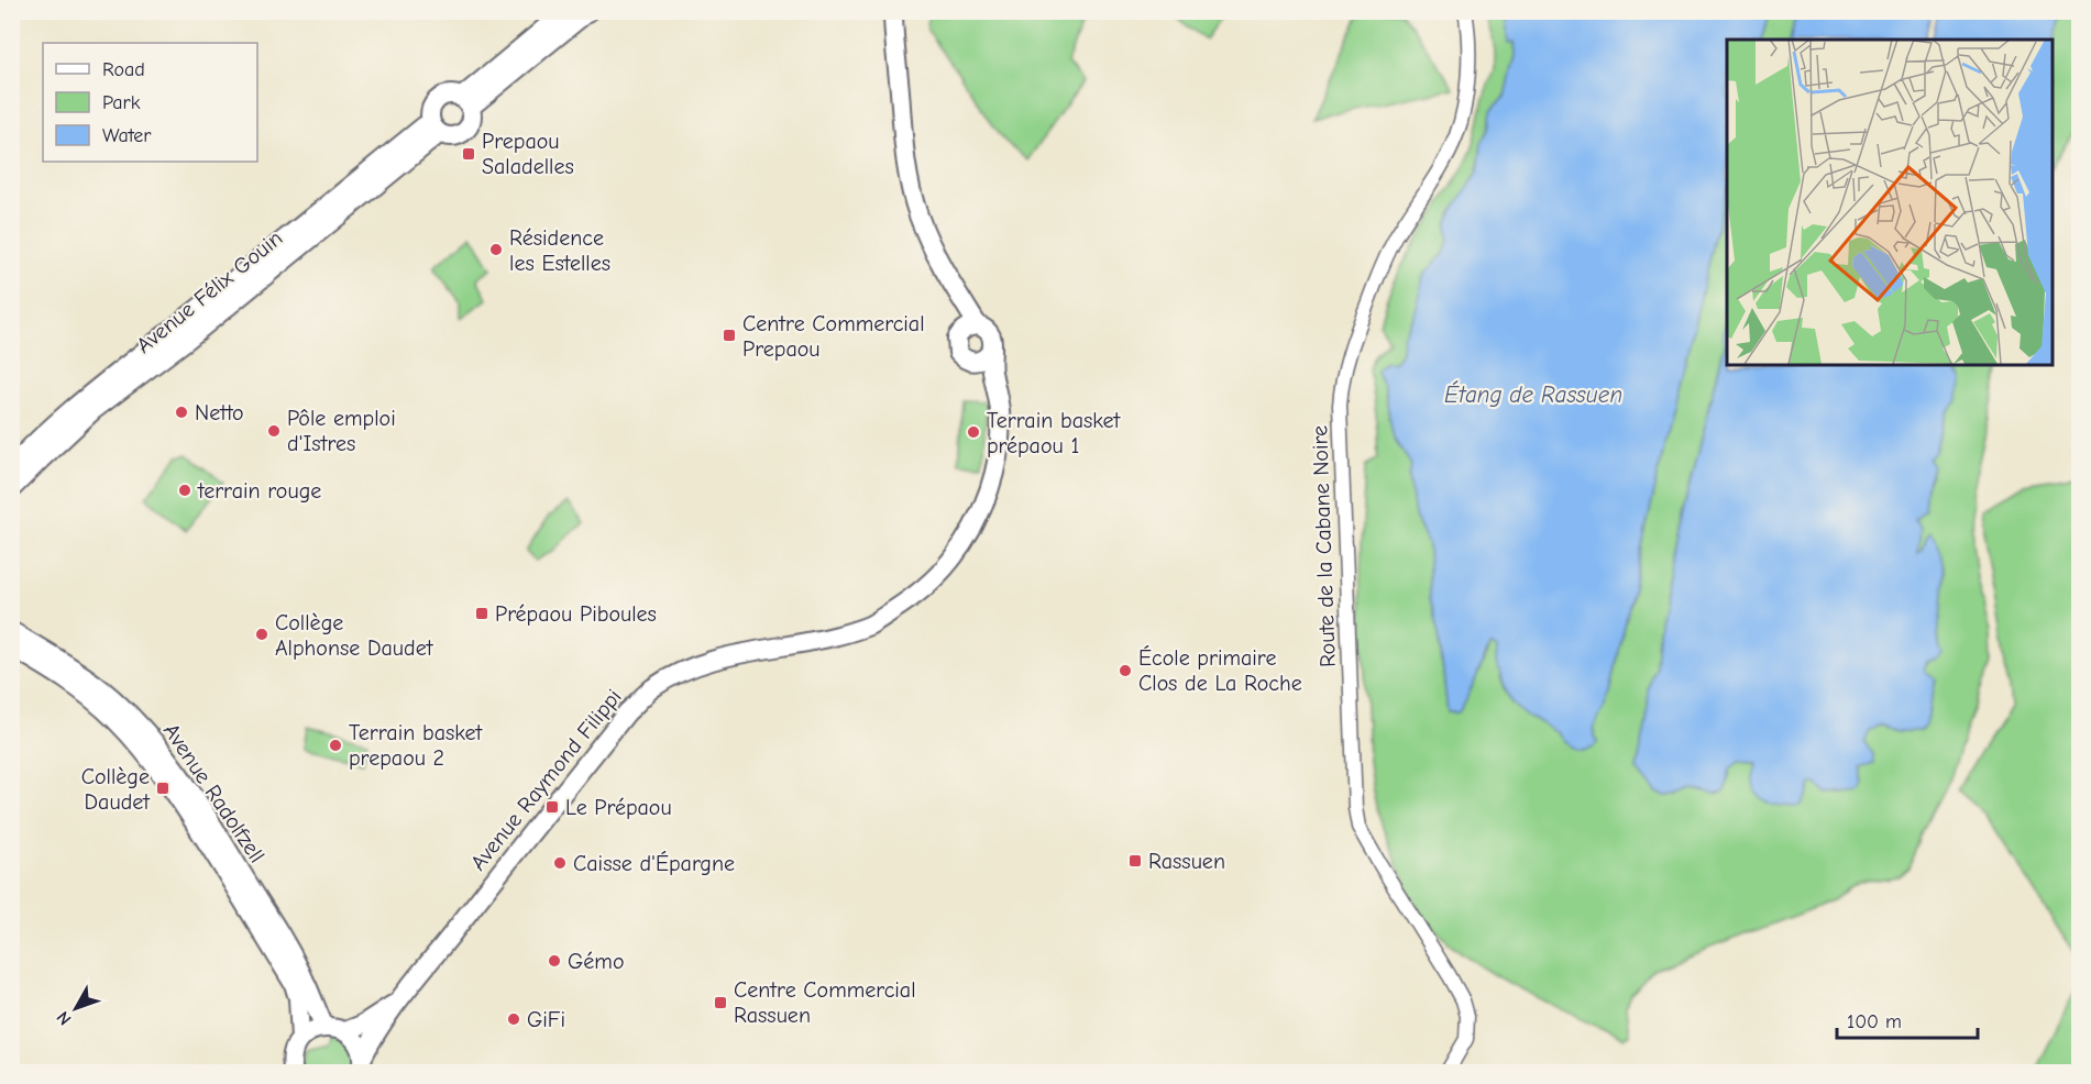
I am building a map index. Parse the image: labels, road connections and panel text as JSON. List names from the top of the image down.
{
  "streets": {
    "main road": ["Avenue Félix Gouin", "Avenue Raymond Filippi", "Avenue Radolfzell"],
    "street": ["Route de la Cabane Noire"]
  },
  "water": ["Étang de Rassuen"],
  "places": {
    "transit": [
      "Prepaou Saladelles",
      "Centre Commercial Prepaou",
      "Prépaou Piboules",
      "Collège Daudet",
      "Le Prépaou",
      "Rassuen",
      "Centre Commercial Rassuen"
    ],
    "other": [
      "Résidence les Estelles",
      "Netto",
      "Pôle emploi d'Istres",
      "Terrain basket prépaou 1",
      "terrain rouge",
      "Collège Alphonse Daudet",
      "École primaire Clos de La Roche",
      "Terrain basket prepaou 2",
      "Caisse d'Épargne",
      "Gémo",
      "GiFi"
    ]
  },
  "legend": ["Road", "Park", "Water"],
  "scale_bar": "100 m",
  "north": "bottom left"
}
